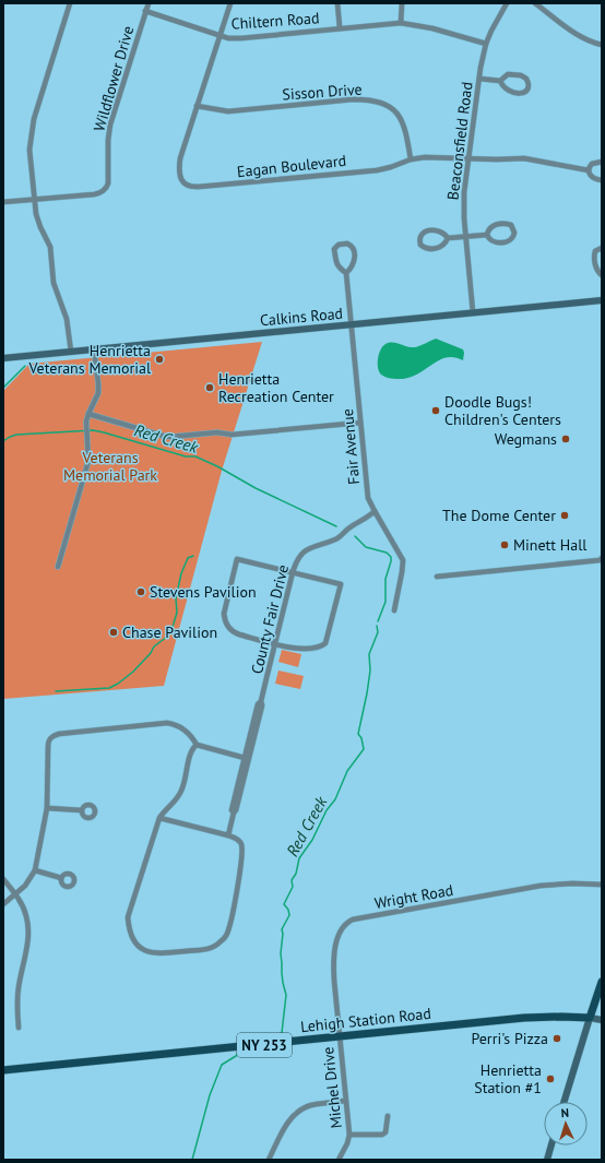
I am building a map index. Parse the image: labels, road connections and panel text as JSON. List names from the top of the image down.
{
  "streets": {
    "main road": ["Calkins Road", "Lehigh Station Road", "NY 253"],
    "street": [
      "Chiltern Road",
      "Wildflower Drive",
      "Sisson Drive",
      "Beaconsfield Road",
      "Eagan Boulevard",
      "Fair Avenue",
      "County Fair Drive",
      "Wright Road",
      "Michel Drive"
    ]
  },
  "crossings": [
    ["Chiltern Road", "Wildflower Drive"],
    ["Chiltern Road", "Beaconsfield Road"],
    ["Chiltern Road", "Eagan Boulevard"],
    ["Sisson Drive", "Eagan Boulevard"],
    ["Beaconsfield Road", "Eagan Boulevard"],
    ["Beaconsfield Road", "Calkins Road"],
    ["Calkins Road", "Fair Avenue"],
    ["Fair Avenue", "County Fair Drive"],
    ["Wright Road", "Lehigh Station Road"],
    ["Wright Road", "Michel Drive"],
    ["Lehigh Station Road", "Michel Drive"]
  ],
  "water": ["Red Creek"],
  "parks": ["Veterans Memorial Park"],
  "places": [
    "Henrietta Veterans Memorial",
    "Henrietta Recreation Center",
    "Doodle Bugs! Children's Centers",
    "Wegmans",
    "The Dome Center",
    "Minett Hall",
    "Stevens Pavilion",
    "Chase Pavilion",
    "Perri's Pizza",
    "Henrietta Station #1"
  ],
  "north": "top"
}
